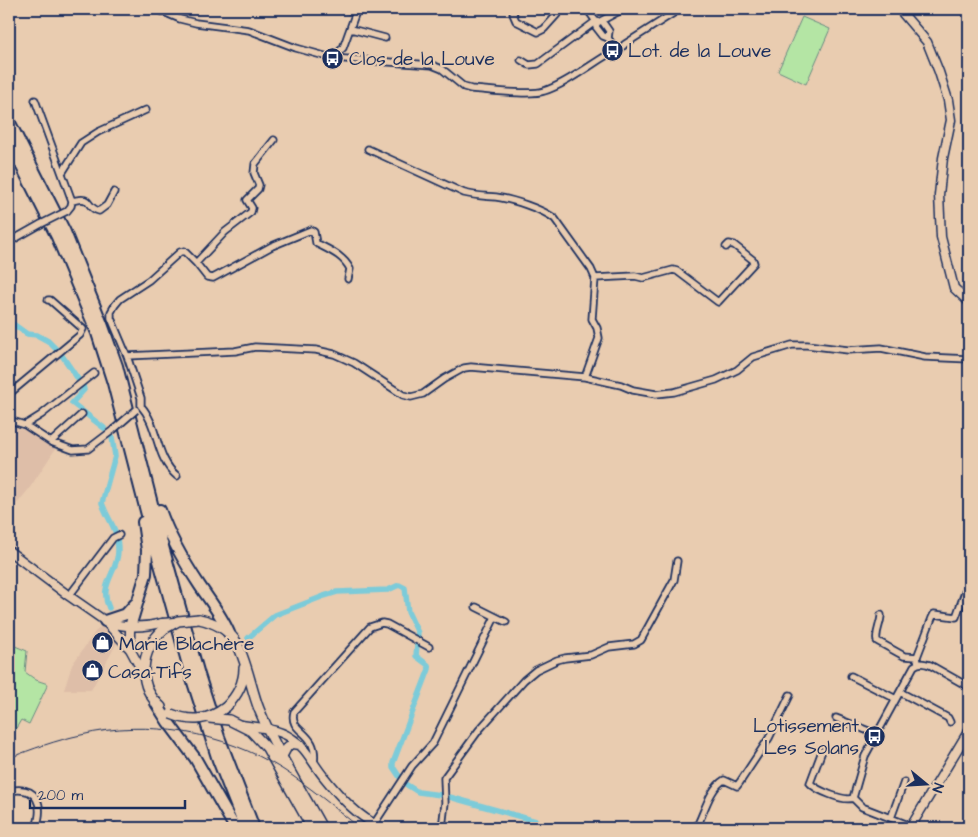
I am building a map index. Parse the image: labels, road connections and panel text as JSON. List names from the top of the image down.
{
  "places": {
    "bus stop": ["Lot. de la Louve", "Clos de la Louve", "Lotissement Les Solans"],
    "shop": ["Marie Blachère", "Casa-Tifs"]
  },
  "scale_bar": "200 m",
  "north": "right"
}
